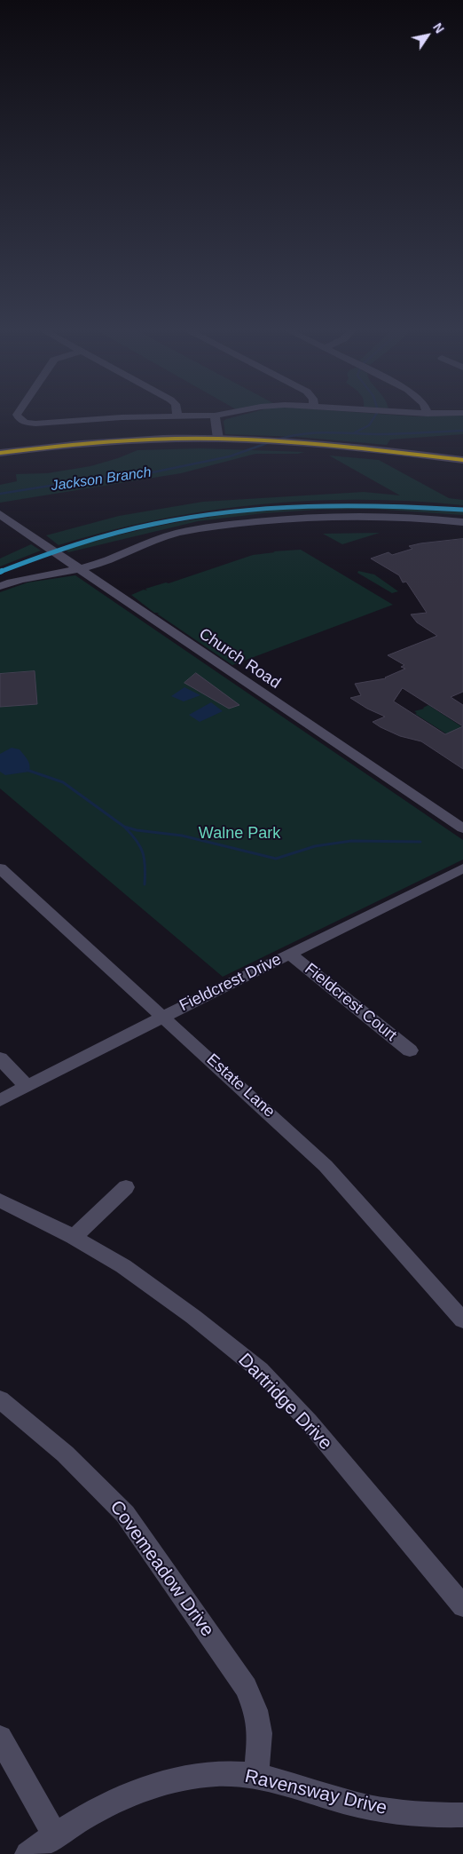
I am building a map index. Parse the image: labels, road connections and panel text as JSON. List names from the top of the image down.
{
  "streets": {
    "street": [
      "Church Road",
      "Fieldcrest Drive",
      "Fieldcrest Court",
      "Estate Lane",
      "Dartridge Drive",
      "Covemeadow Drive",
      "Ravensway Drive"
    ]
  },
  "crossings": [
    ["Fieldcrest Drive", "Fieldcrest Court"],
    ["Fieldcrest Drive", "Estate Lane"],
    ["Covemeadow Drive", "Ravensway Drive"]
  ],
  "water": ["Jackson Branch"],
  "parks": ["Walne Park"],
  "north": "top right"
}
